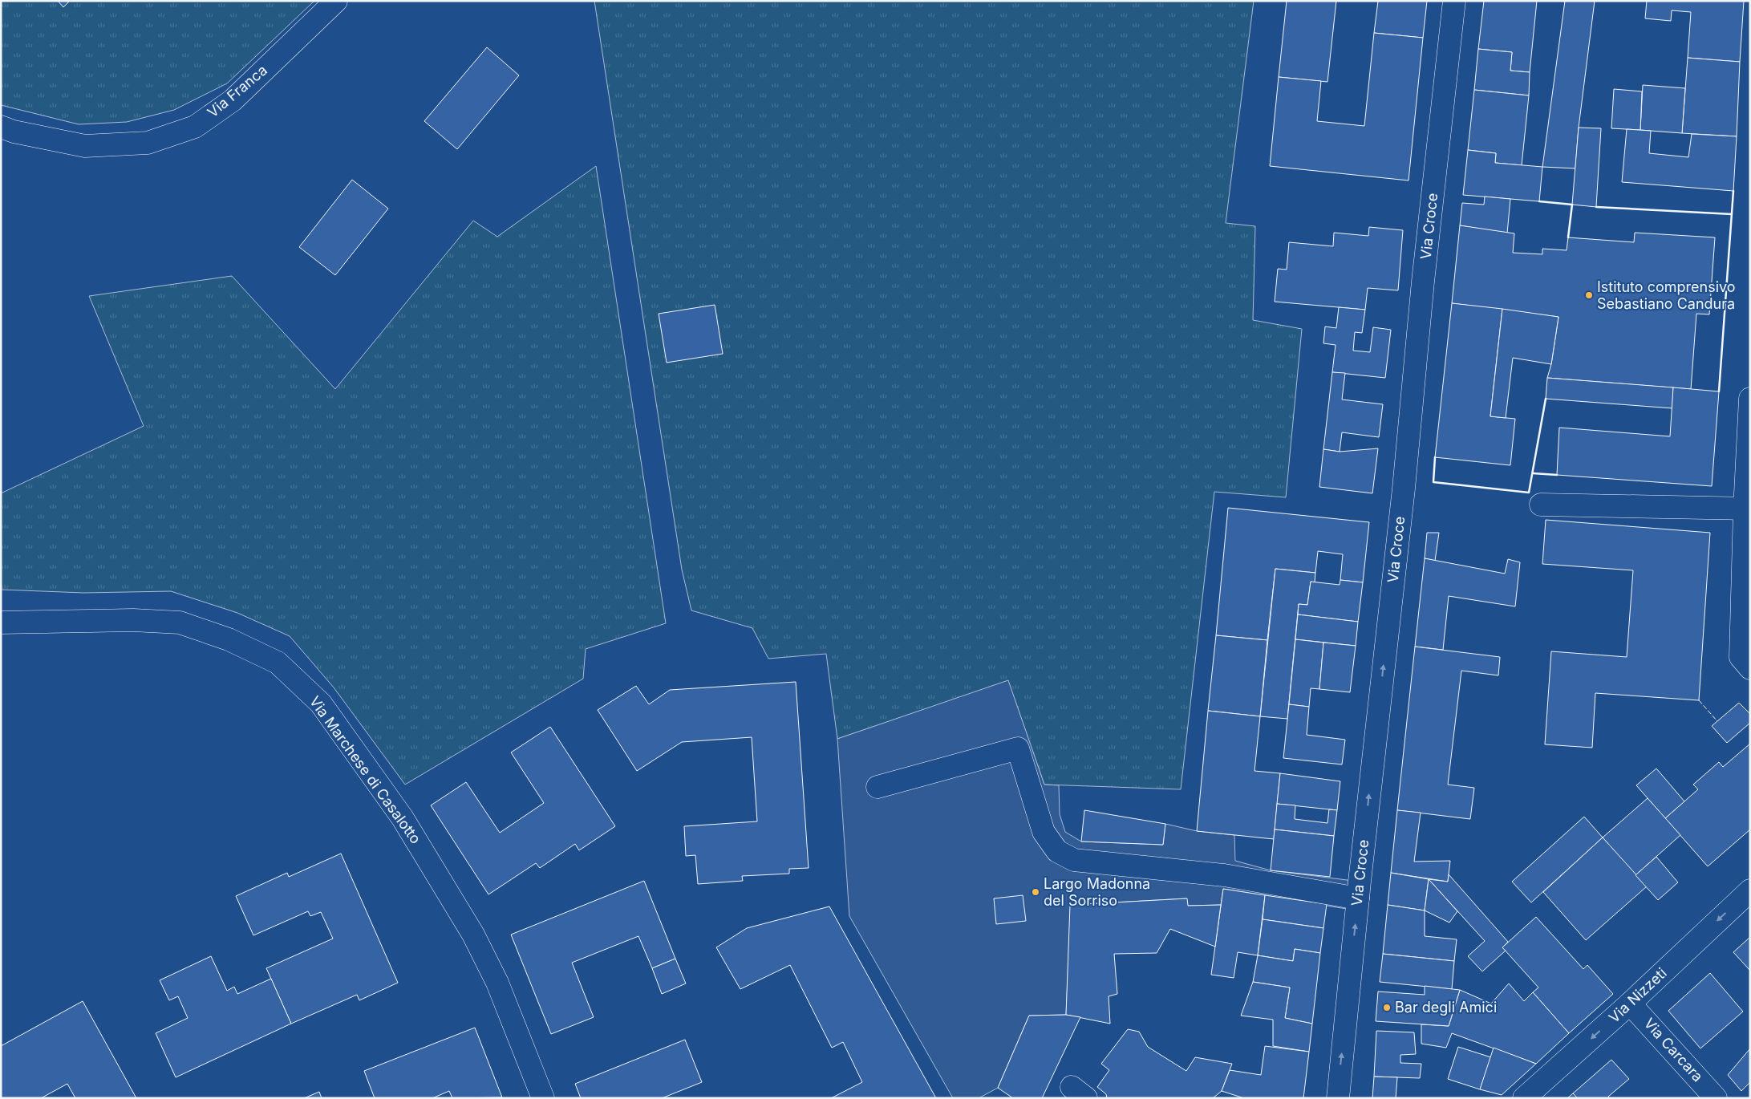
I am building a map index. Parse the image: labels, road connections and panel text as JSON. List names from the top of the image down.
{
  "streets": {
    "street": [
      "Via Franca",
      "Via Croce",
      "Via Marchese di Casalotto",
      "Via Nizzeti",
      "Via Carcara"
    ]
  },
  "crossings": [
    ["Via Nizzeti", "Via Carcara"]
  ],
  "one_way": ["Via Croce", "Via Nizzeti"],
  "places": ["Istituto comprensivo Sebastiano Candura", "Largo Madonna del Sorriso", "Bar degli Amici"]
}
